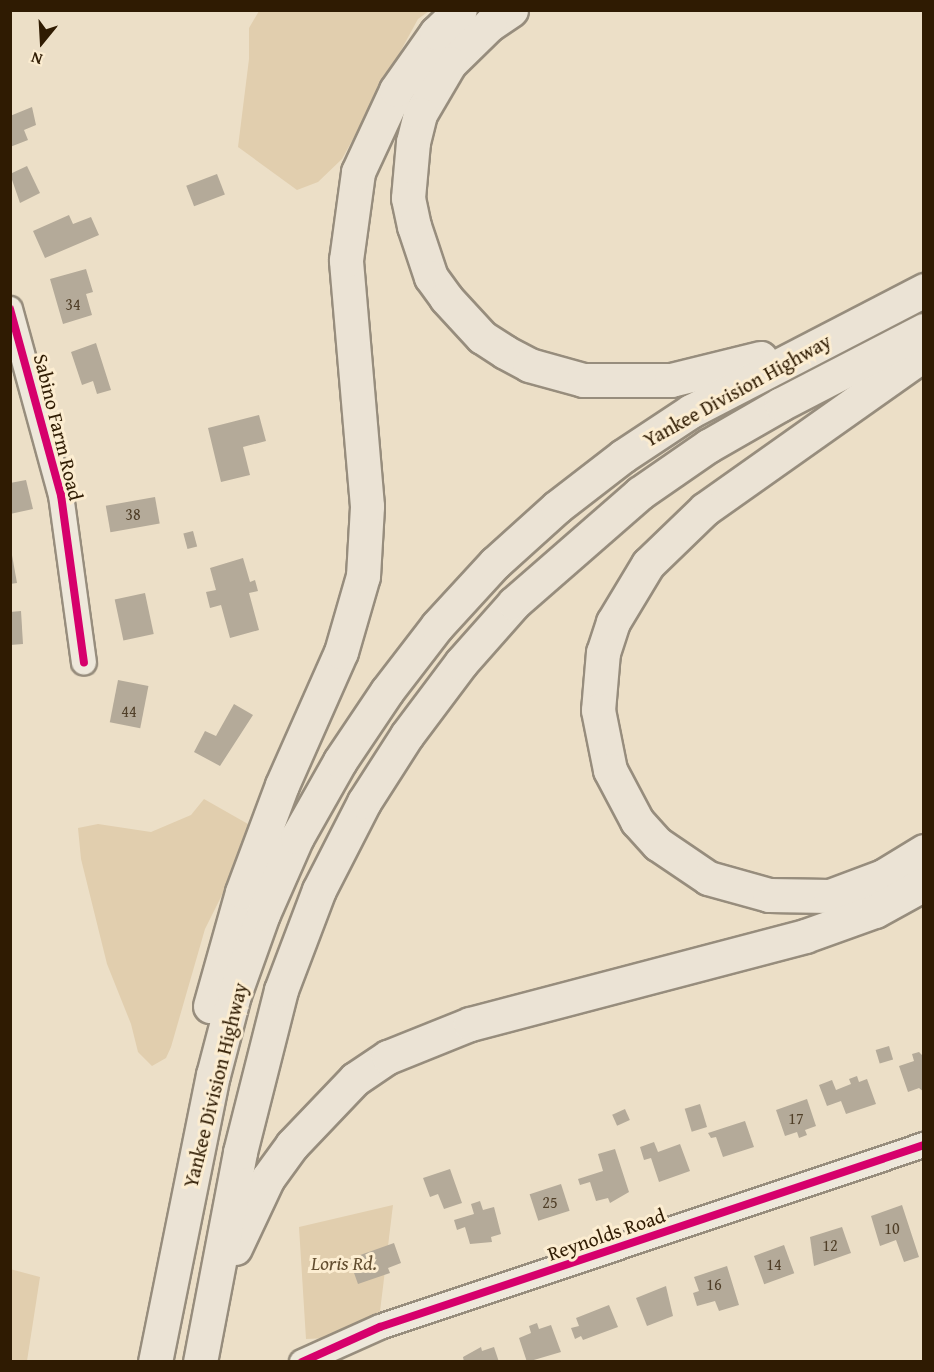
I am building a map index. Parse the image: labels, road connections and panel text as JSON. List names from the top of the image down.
{
  "streets": {
    "highway": ["Yankee Division Highway"],
    "street": ["Sabino Farm Road", "Reynolds Road"]
  },
  "parks": ["Loris Rd."],
  "house_numbers": [
    "34",
    "38",
    "44",
    "17",
    "25",
    "10",
    "12",
    "14",
    "16"
  ],
  "north": "bottom"
}
